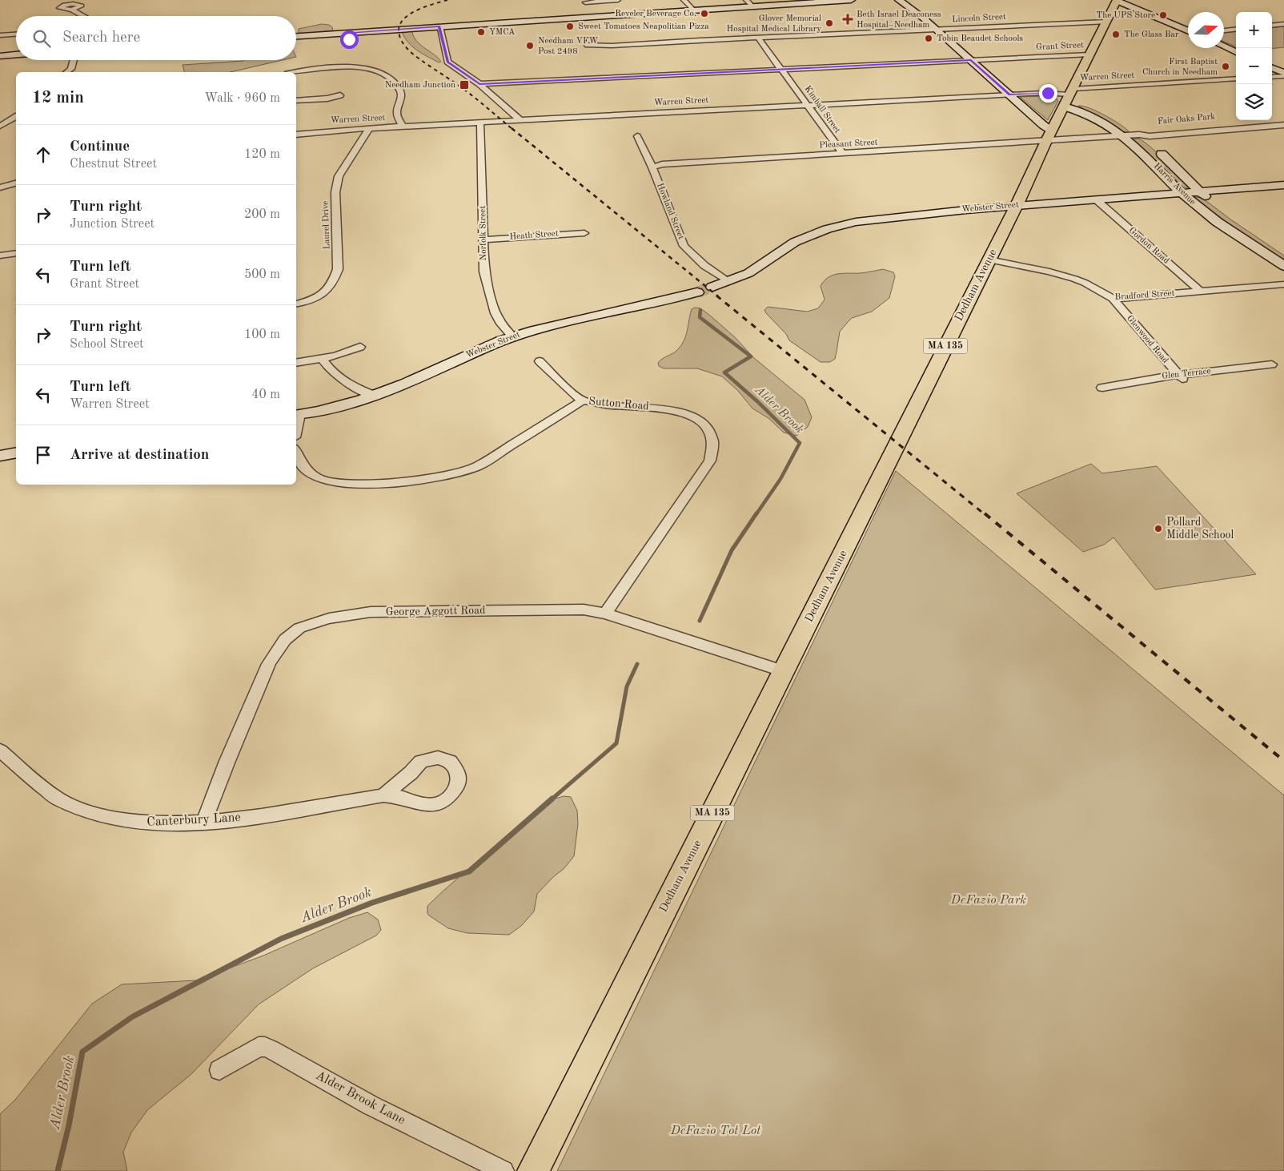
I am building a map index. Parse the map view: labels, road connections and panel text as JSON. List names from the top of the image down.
{
  "streets": {
    "main road": ["Dedham Avenue", "MA 135"],
    "street": [
      "Lincoln Street",
      "Grant Street",
      "Warren Street",
      "Kimball Street",
      "Fair Oaks Park",
      "Pleasant Street",
      "Harris Avenue",
      "Webster Street",
      "Howland Street",
      "Laurel Drive",
      "Norfolk Street",
      "Heath Street",
      "Gordon Road",
      "Bradford Street",
      "Glenwood Road",
      "Glen Terrace",
      "Sutton Road",
      "George Aggott Road",
      "Canterbury Lane",
      "Alder Brook Lane"
    ]
  },
  "crossings": [
    ["Lincoln Street", "Kimball Street"],
    ["Lincoln Street", "Dedham Avenue"],
    ["Grant Street", "Kimball Street"],
    ["Grant Street", "Dedham Avenue"],
    ["Warren Street", "Kimball Street"],
    ["Warren Street", "Harris Avenue"],
    ["Warren Street", "Laurel Drive"],
    ["Warren Street", "Norfolk Street"],
    ["Warren Street", "Dedham Avenue"],
    ["Kimball Street", "Pleasant Street"],
    ["Fair Oaks Park", "Pleasant Street"],
    ["Fair Oaks Park", "Harris Avenue"],
    ["Fair Oaks Park", "Dedham Avenue"],
    ["Pleasant Street", "Howland Street"],
    ["Pleasant Street", "Dedham Avenue"],
    ["Harris Avenue", "Webster Street"],
    ["Harris Avenue", "Dedham Avenue"],
    ["Webster Street", "Howland Street"],
    ["Webster Street", "Norfolk Street"],
    ["Webster Street", "Gordon Road"],
    ["Webster Street", "Dedham Avenue"],
    ["Norfolk Street", "Heath Street"],
    ["Gordon Road", "Bradford Street"],
    ["Dedham Avenue", "Bradford Street"],
    ["Dedham Avenue", "George Aggott Road"],
    ["Bradford Street", "Glenwood Road"],
    ["Glenwood Road", "Glen Terrace"],
    ["Sutton Road", "George Aggott Road"],
    ["George Aggott Road", "Canterbury Lane"]
  ],
  "water": ["Alder Brook"],
  "parks": ["DeFazio Park", "DeFazio Tot Lot"],
  "places": {
    "other": [
      "Reveler Beverage Co.",
      "The UPS Store",
      "Glover Memorial Hospital Medical Library",
      "Sweet Tomatoes Neapolitian Pizza",
      "YMCA",
      "The Glass Bar",
      "Tobin Beaudet Schools",
      "Needham VFW Post 2498",
      "First Baptist Church in Needham",
      "Pollard Middle School"
    ],
    "health": ["Beth Israel Deaconess Hospital–Needham"],
    "transit": ["Needham Junction"]
  },
  "north": "right",
  "page": {
    "map_buttons": ["+", "−"],
    "search": "Search here",
    "heading": ["12 min", "Walk · 960 m"],
    "list": [
      ["Continue", "Chestnut Street", "120 m"],
      ["Turn right", "Junction Street", "200 m"],
      ["Turn left", "Grant Street", "500 m"],
      ["Turn right", "School Street", "100 m"],
      ["Turn left", "Warren Street", "40 m"],
      "Arrive at destination"
    ]
  }
}
